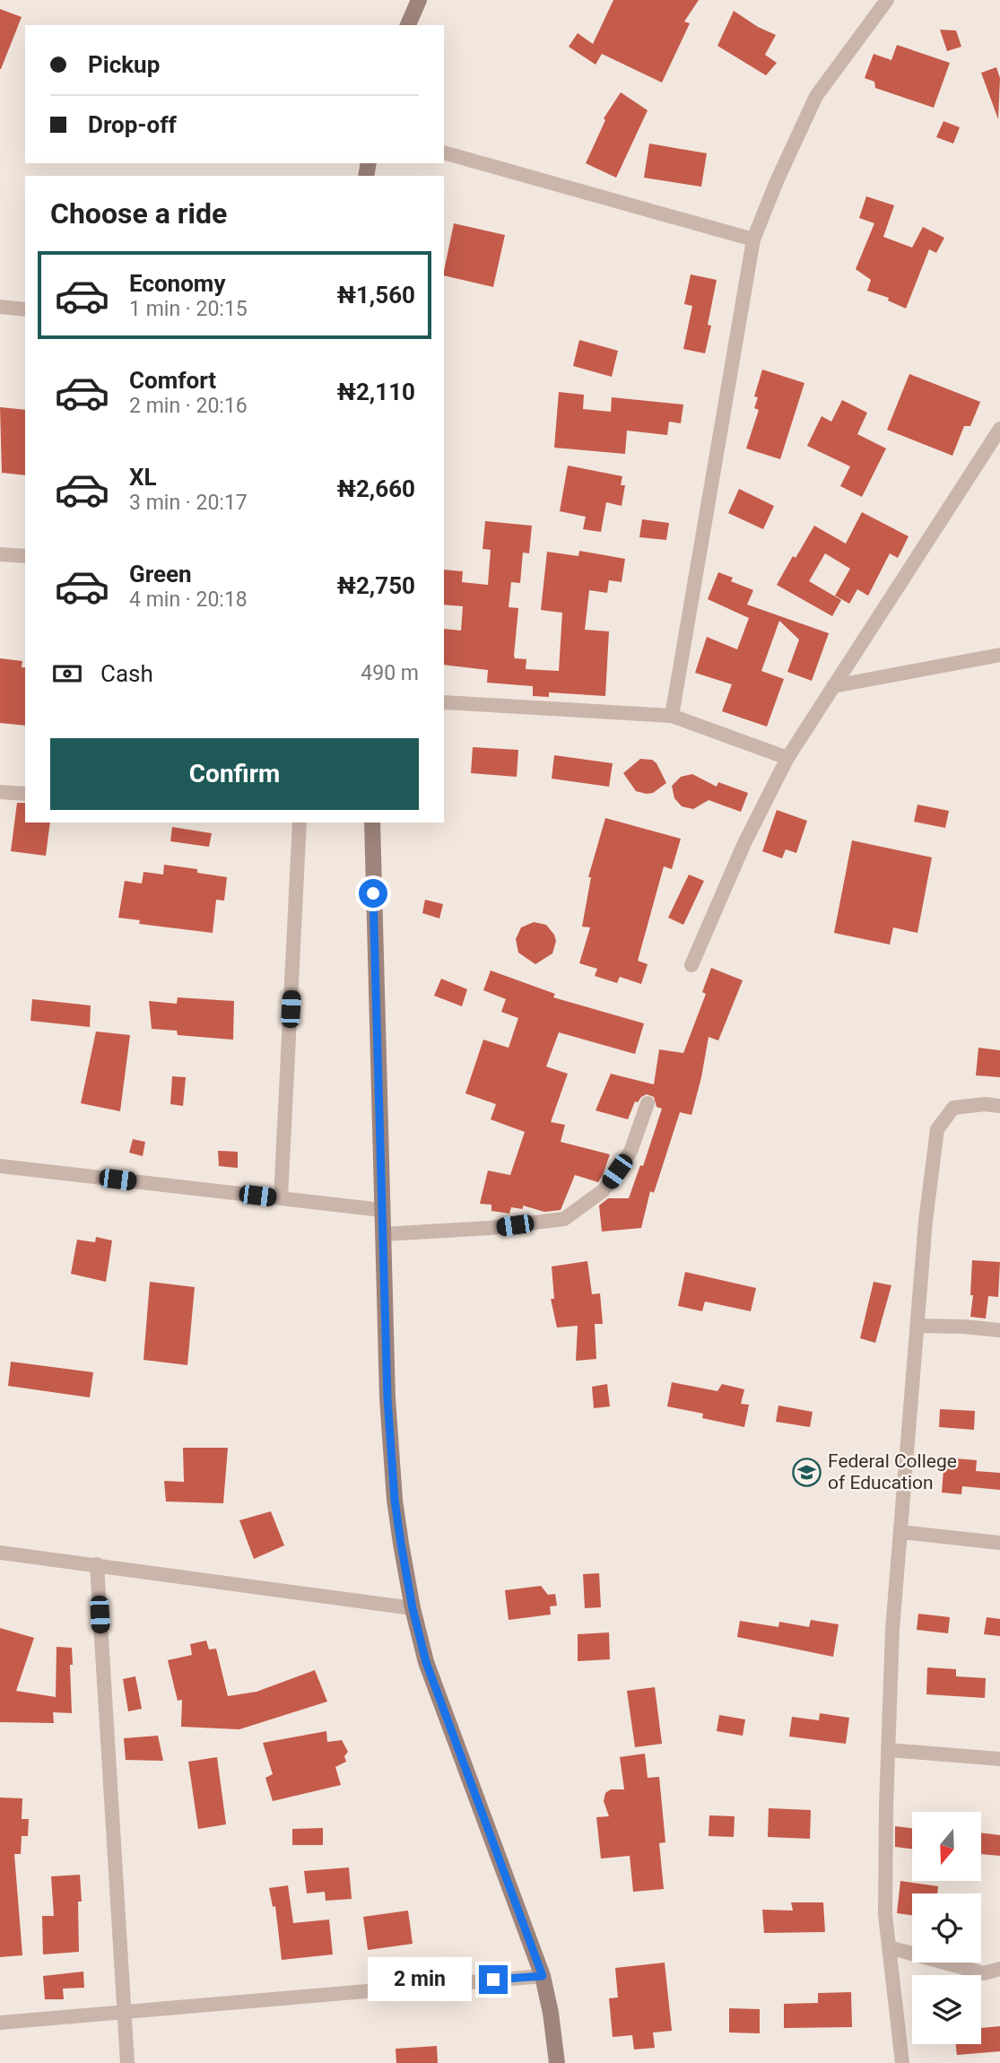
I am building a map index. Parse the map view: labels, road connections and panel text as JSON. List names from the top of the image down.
{
  "places": {
    "school or university": ["Federal College of Education"]
  },
  "north": "bottom",
  "page": {
    "banner": ["Pickup", "Drop-off"],
    "heading": "Choose a ride",
    "list": [
      {
        "name": "Economy",
        "note": "1 min · 20:15",
        "value": "₦1,560"
      },
      {
        "name": "Comfort",
        "note": "2 min · 20:16",
        "value": "₦2,110"
      },
      {
        "name": "XL",
        "note": "3 min · 20:17",
        "value": "₦2,660"
      },
      {
        "name": "Green",
        "note": "4 min · 20:18",
        "value": "₦2,750"
      }
    ],
    "pay": ["Cash", "490 m"],
    "buttons": "Confirm",
    "bubble": "2 min"
  }
}
